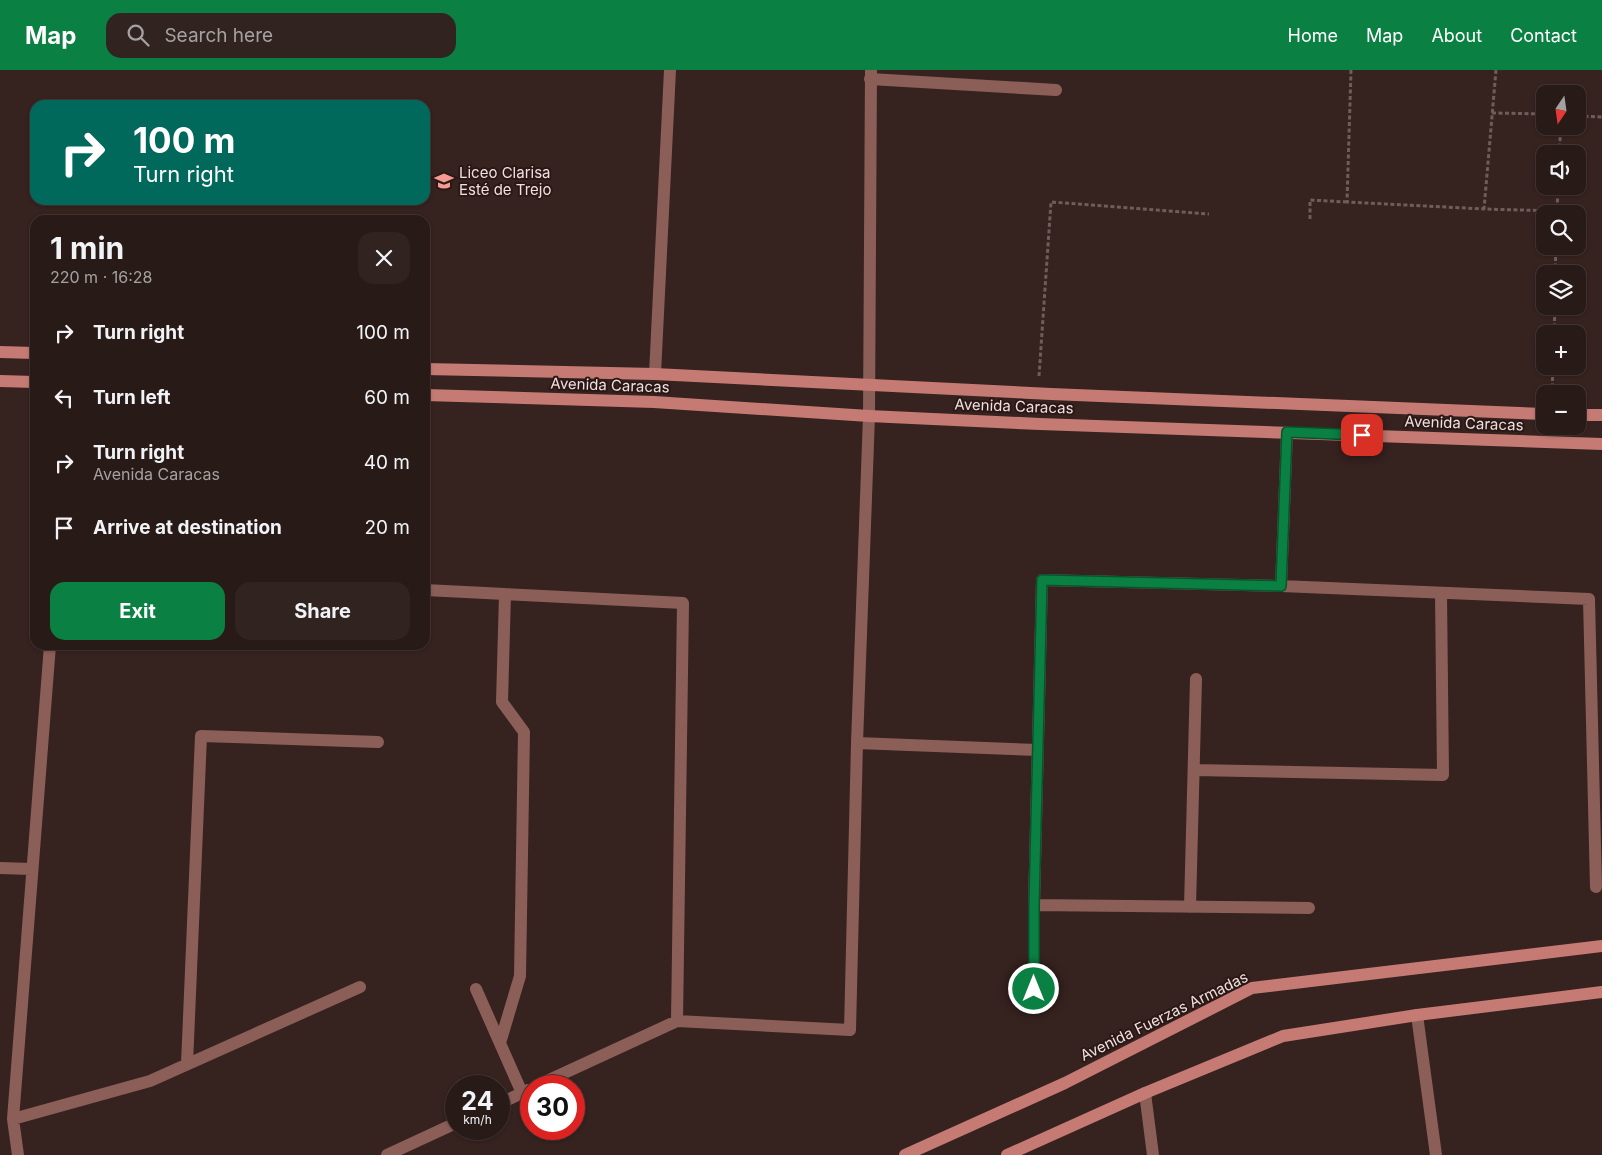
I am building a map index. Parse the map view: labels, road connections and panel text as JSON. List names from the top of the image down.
{
  "streets": {
    "main road": ["Avenida Caracas", "Avenida Fuerzas Armadas"]
  },
  "places": {
    "school or university": ["Liceo Clarisa Esté de Trejo"]
  },
  "north": "bottom",
  "page": {
    "header": "Map",
    "search": "Search here",
    "nav": [
      "Home",
      "Map",
      "About",
      "Contact"
    ],
    "map_buttons": ["+", "−"],
    "turn": ["100 m", "Turn right"],
    "heading": ["1 min", "220 m · 16:28"],
    "list": [
      {
        "name": "Turn right",
        "value": "100 m"
      },
      {
        "name": "Turn left",
        "value": "60 m"
      },
      {
        "name": "Turn right",
        "note": "Avenida Caracas",
        "value": "40 m"
      },
      {
        "name": "Arrive at destination",
        "value": "20 m"
      }
    ],
    "buttons": ["Exit", "Share"],
    "speed": "24 km/h",
    "limit": "30"
  }
}
